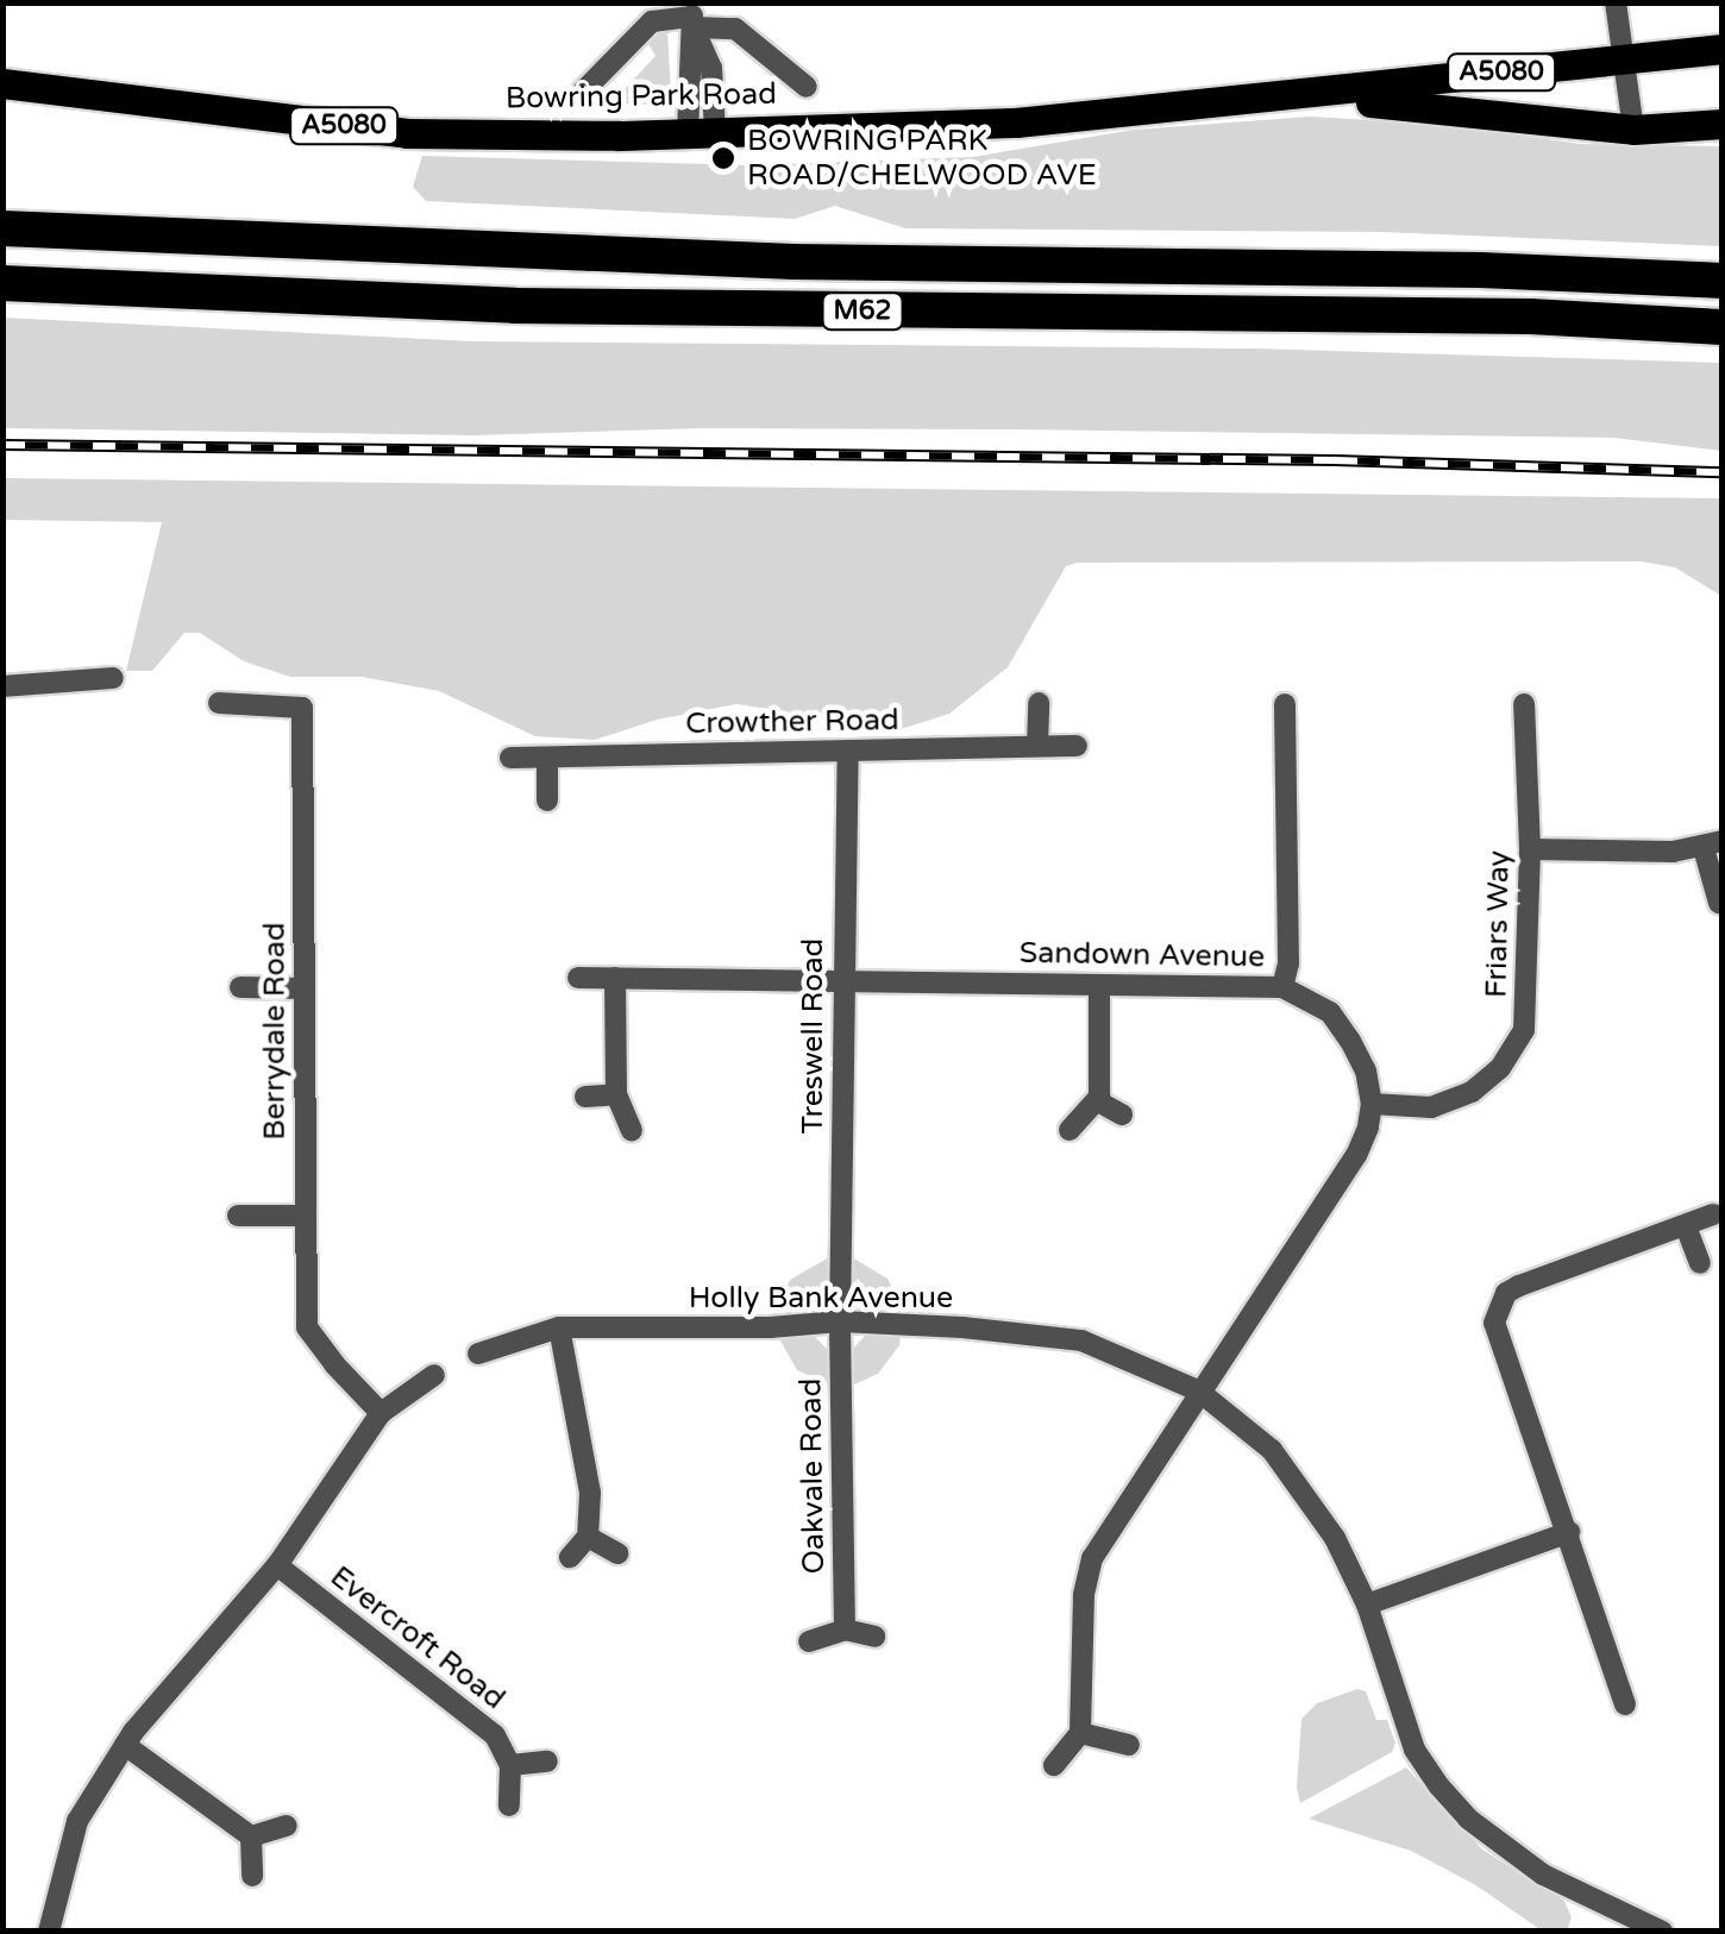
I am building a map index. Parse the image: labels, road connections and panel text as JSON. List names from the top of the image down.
{
  "streets": {
    "highway": ["M62"],
    "main road": ["A5080", "Bowring Park Road"],
    "street": [
      "Crowther Road",
      "Friars Way",
      "Sandown Avenue",
      "Berrydale Road",
      "Treswell Road",
      "Holly Bank Avenue",
      "Oakvale Road",
      "Evercroft Road"
    ]
  },
  "crossings": [
    ["Crowther Road", "Treswell Road"],
    ["Friars Way", "Sandown Avenue"],
    ["Sandown Avenue", "Treswell Road"],
    ["Treswell Road", "Holly Bank Avenue"],
    ["Treswell Road", "Oakvale Road"],
    ["Holly Bank Avenue", "Oakvale Road"]
  ],
  "places": ["BOWRING PARK ROAD/CHELWOOD AVE"]
}
